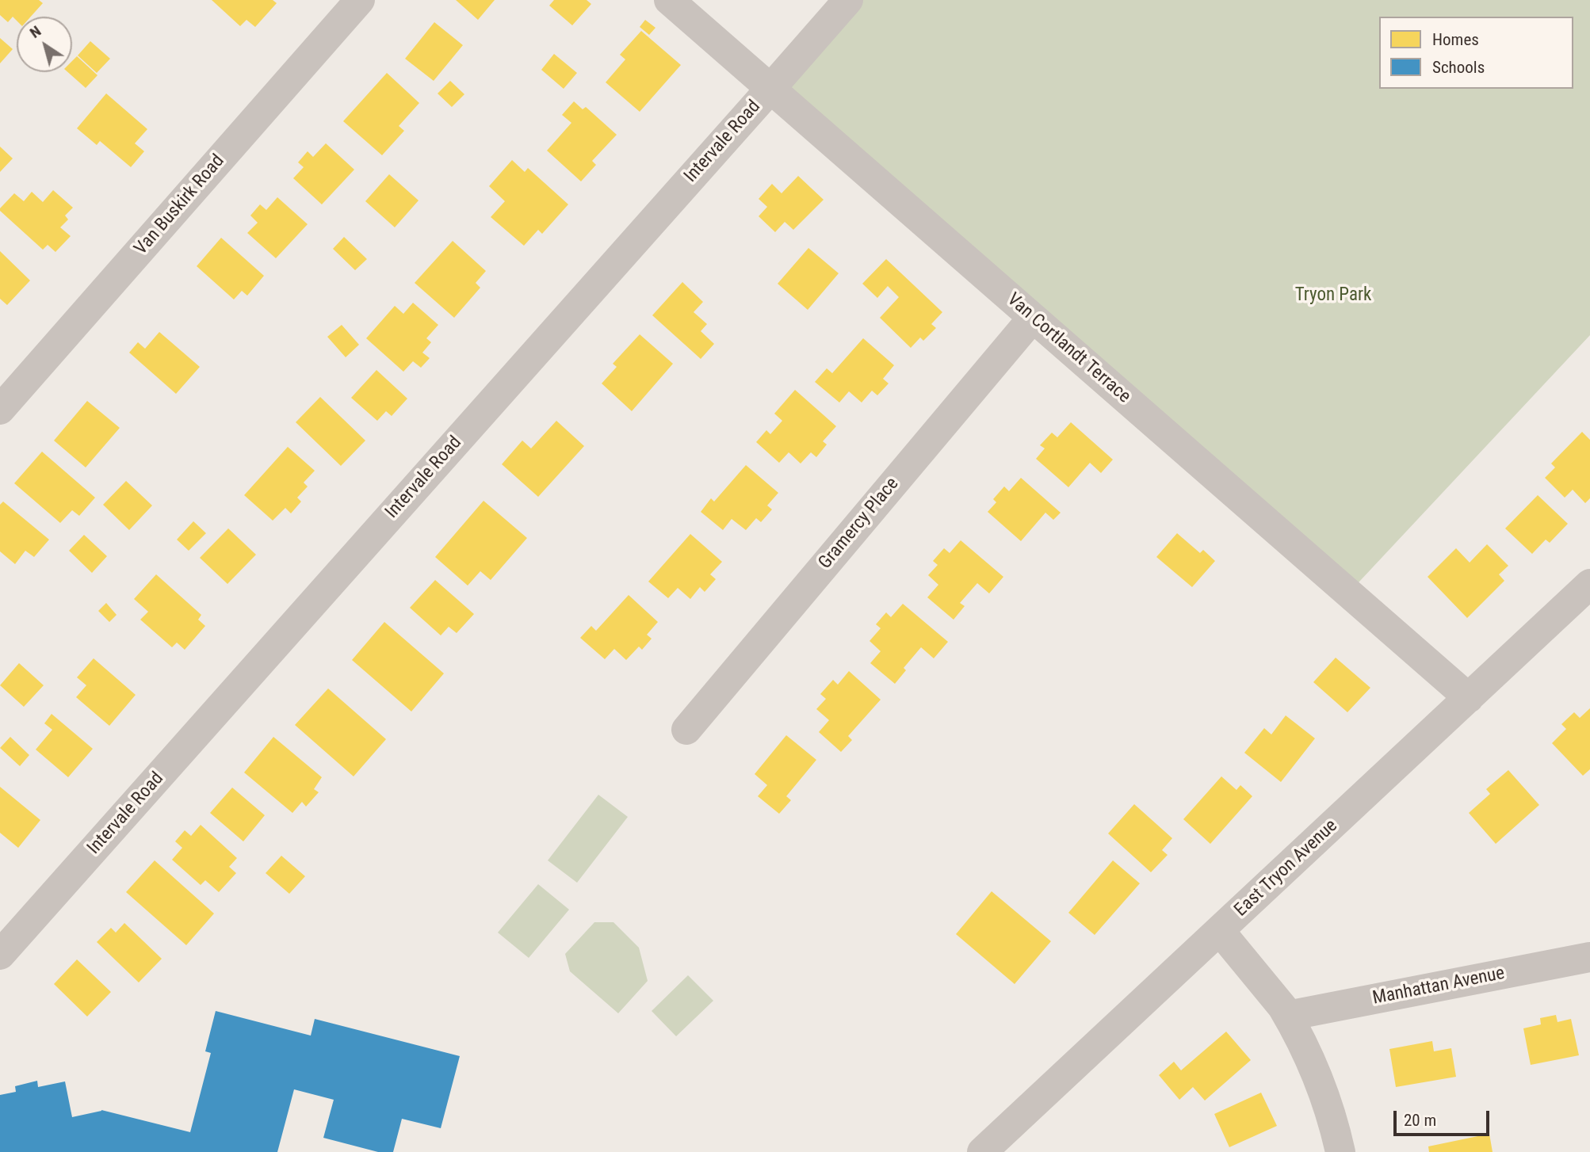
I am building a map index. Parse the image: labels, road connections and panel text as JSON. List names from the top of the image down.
{
  "streets": {
    "street": [
      "Intervale Road",
      "Van Buskirk Road",
      "Van Cortlandt Terrace",
      "Gramercy Place",
      "East Tryon Avenue",
      "Manhattan Avenue"
    ]
  },
  "crossings": [
    ["Intervale Road", "Van Cortlandt Terrace"],
    ["Van Cortlandt Terrace", "Gramercy Place"],
    ["Van Cortlandt Terrace", "East Tryon Avenue"]
  ],
  "parks": ["Tryon Park"],
  "legend": ["Homes", "Schools"],
  "scale_bar": "20 m",
  "north": "top left"
}
